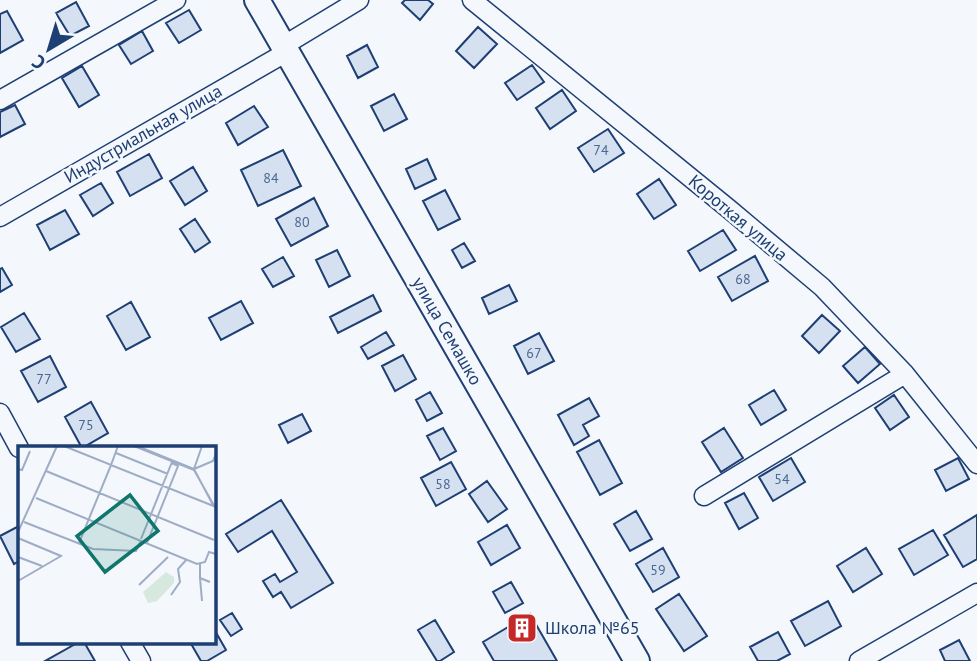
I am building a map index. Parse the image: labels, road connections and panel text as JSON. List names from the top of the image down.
{
  "streets": {
    "main road": ["улица Семашко"],
    "street": ["Индустриальная улица", "Короткая улица"]
  },
  "crossings": [
    ["Индустриальная улица", "улица Семашко"]
  ],
  "places": {
    "building": ["Школа №65"]
  },
  "house_numbers": [
    "74",
    "84",
    "80",
    "68",
    "67",
    "77",
    "75",
    "54",
    "58",
    "59"
  ],
  "north": "bottom left"
}
